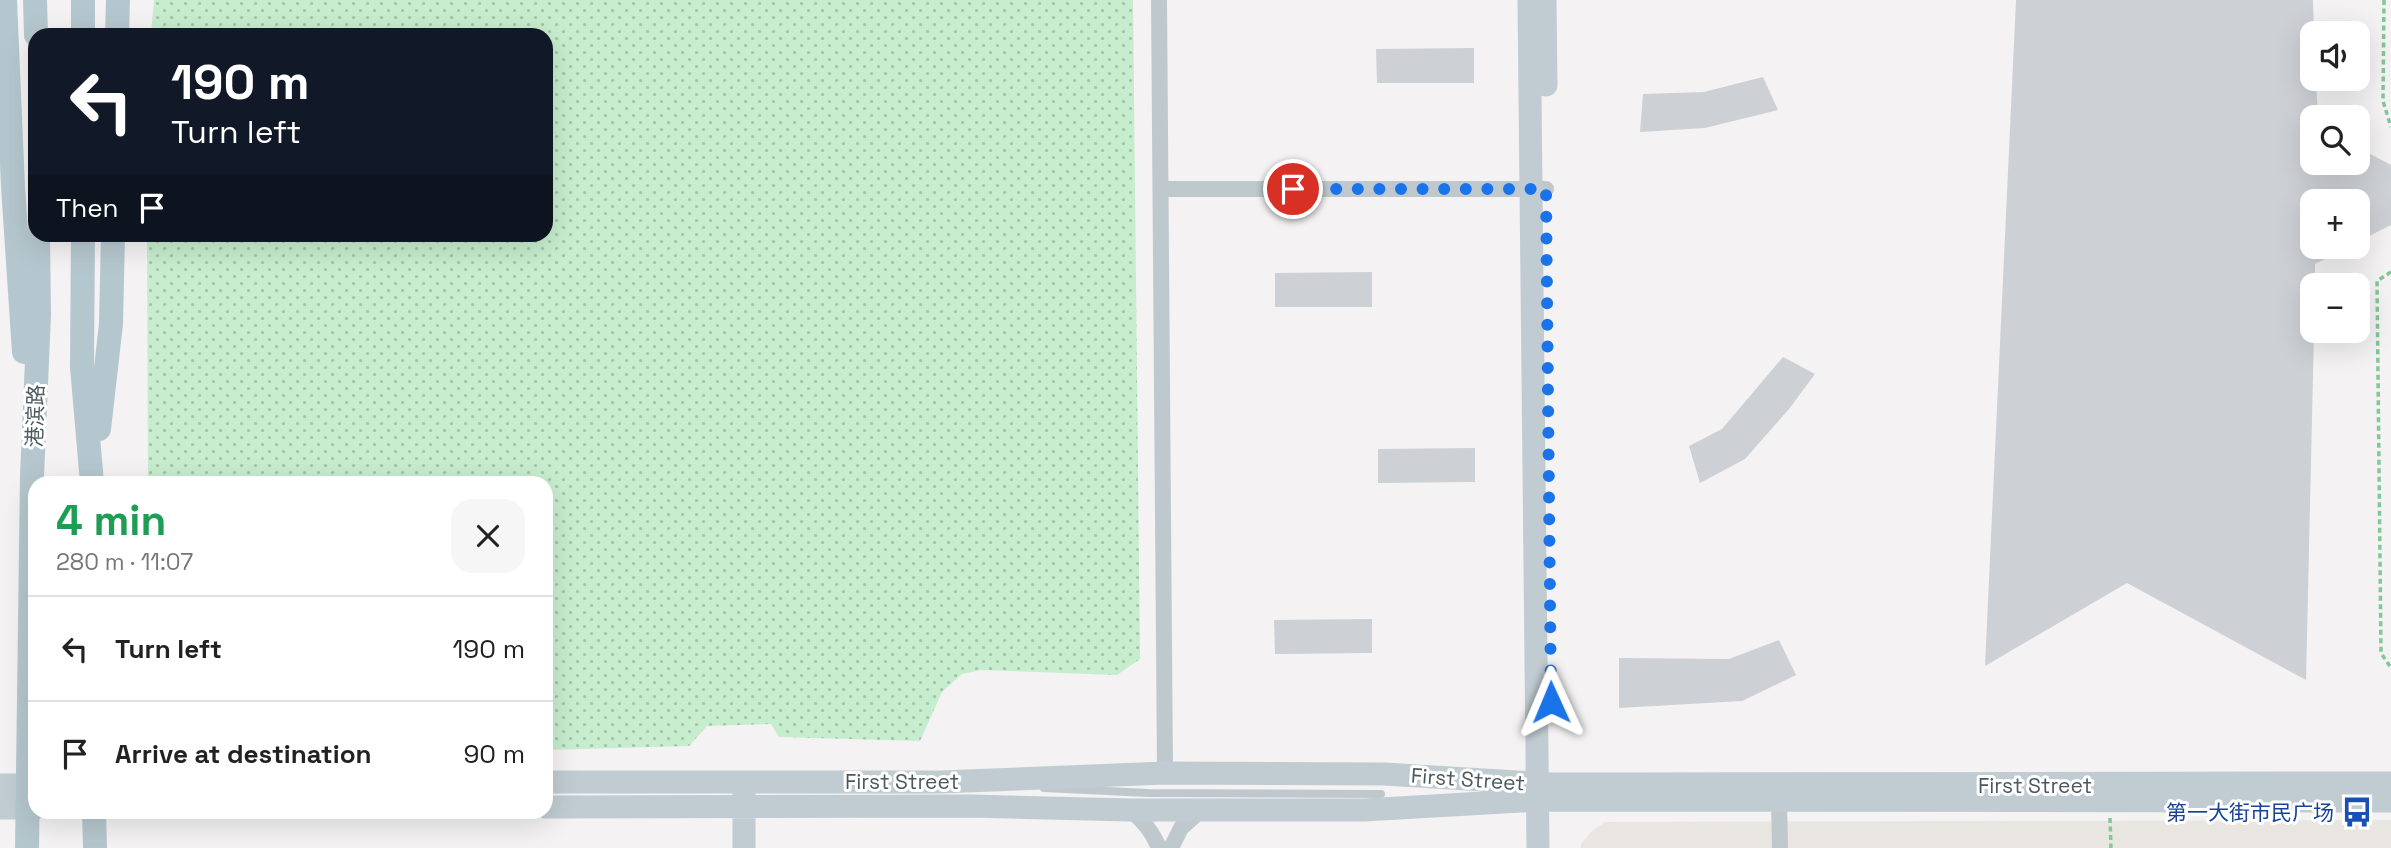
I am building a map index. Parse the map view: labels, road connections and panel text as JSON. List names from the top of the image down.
{
  "streets": {
    "main road": ["港滨路", "First Street"]
  },
  "places": {
    "bus stop": ["第一大街市民广场"]
  },
  "page": {
    "map_buttons": ["+", "−"],
    "turn": ["190 m", "Turn left"],
    "then": "Then",
    "heading": ["4 min", "280 m · 11:07"],
    "list": [
      {
        "name": "Turn left",
        "value": "190 m"
      },
      {
        "name": "Arrive at destination",
        "value": "90 m"
      }
    ]
  }
}
